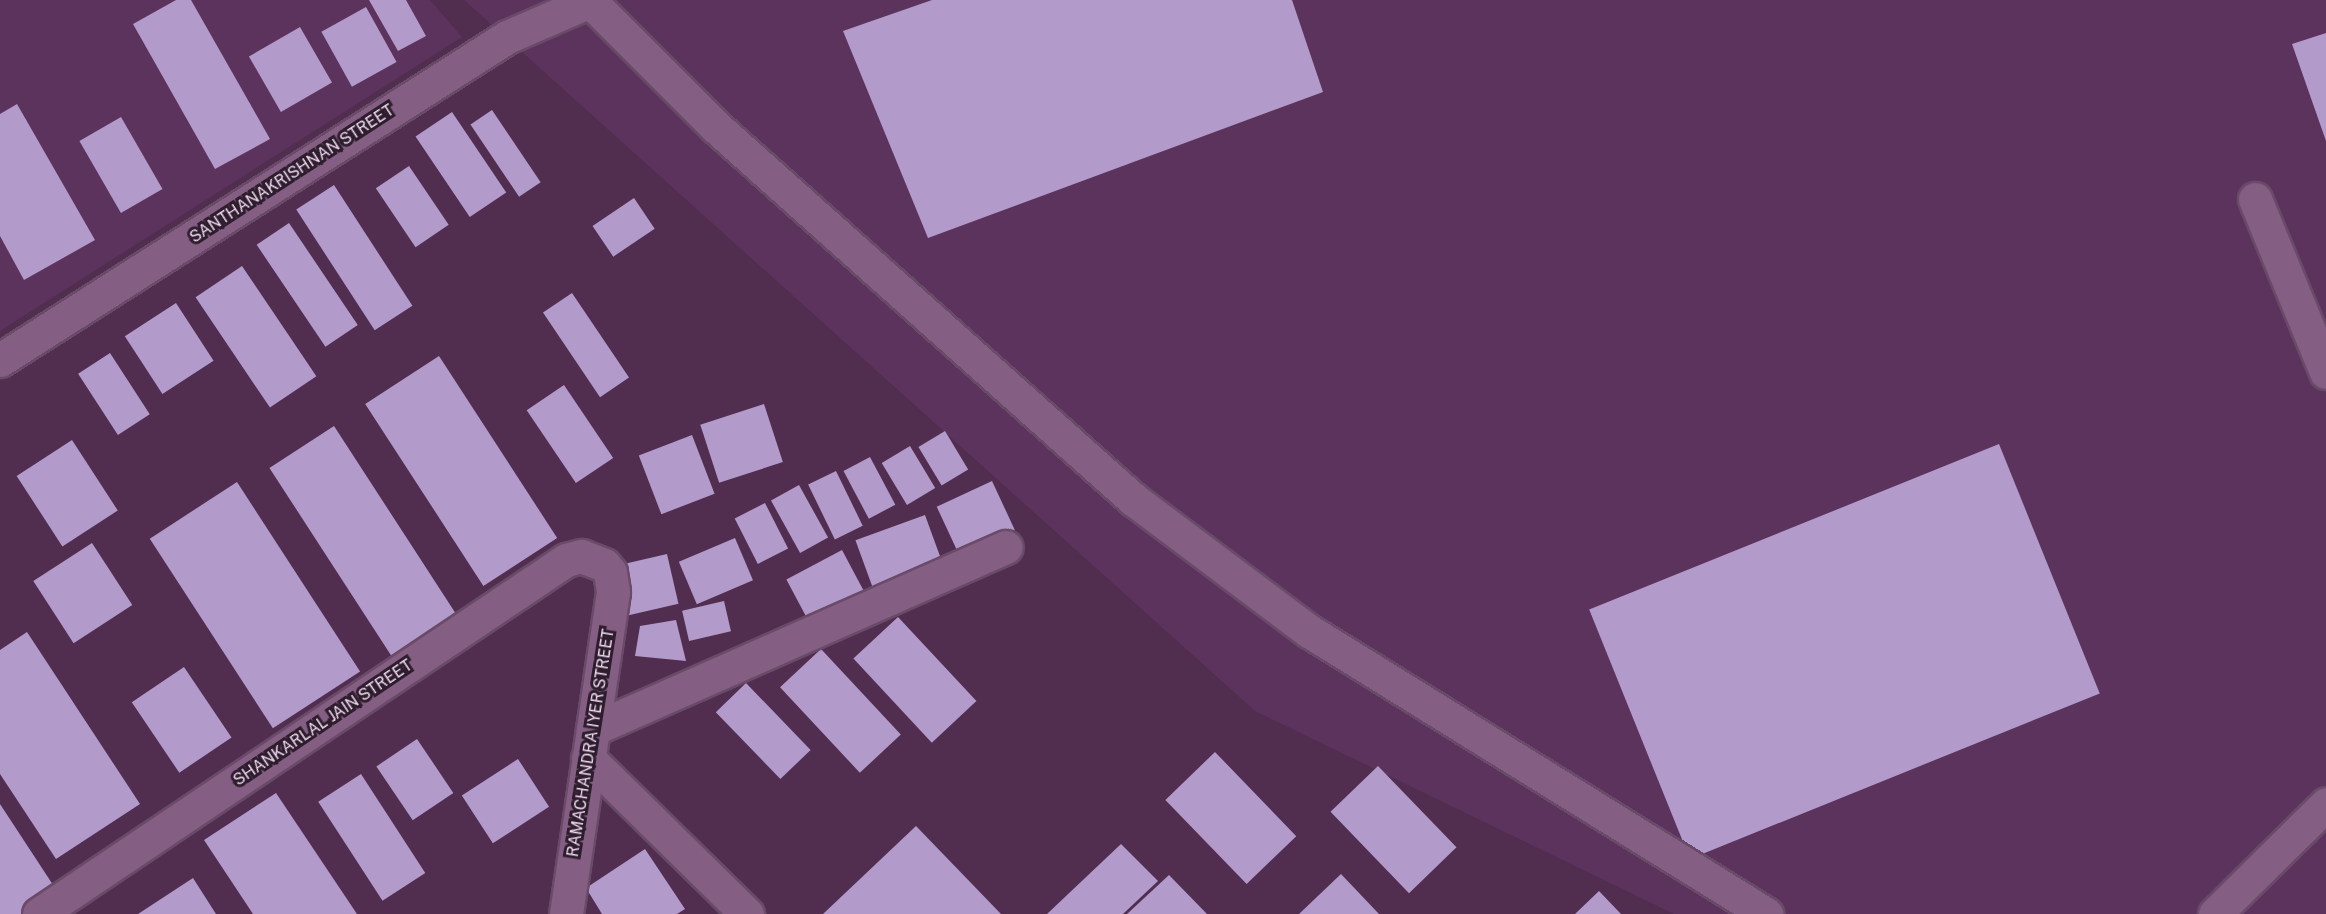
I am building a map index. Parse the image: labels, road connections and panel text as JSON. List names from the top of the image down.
{
  "streets": {
    "street": ["SANTHANAKRISHNAN STREET", "SHANKARLAL JAIN STREET", "RAMACHANDRA IYER STREET"]
  },
  "crossings": [
    ["SHANKARLAL JAIN STREET", "RAMACHANDRA IYER STREET"]
  ]
}
